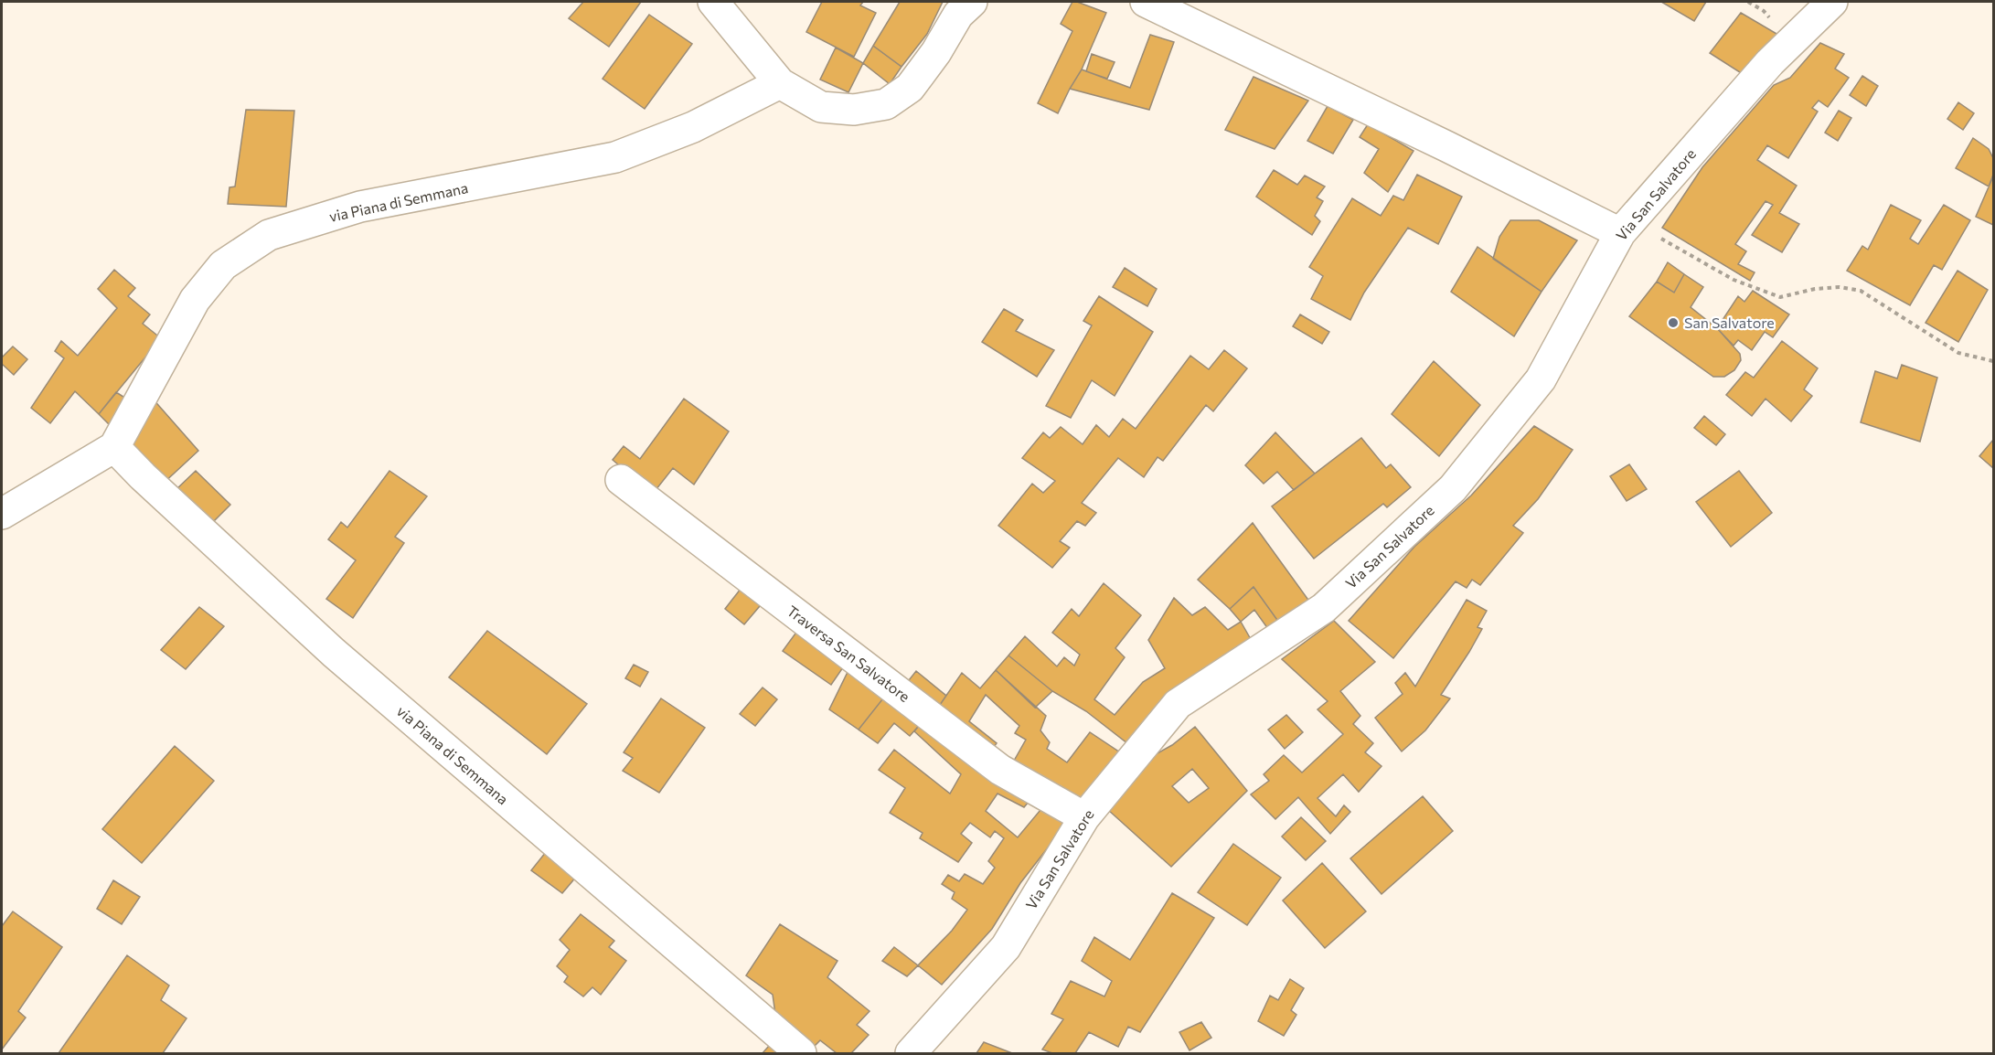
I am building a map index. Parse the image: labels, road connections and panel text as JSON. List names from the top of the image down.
{
  "streets": {
    "street": ["Via San Salvatore", "via Piana di Semmana", "Traversa San Salvatore"]
  },
  "crossings": [
    ["Via San Salvatore", "Traversa San Salvatore"]
  ],
  "places": ["San Salvatore"]
}
